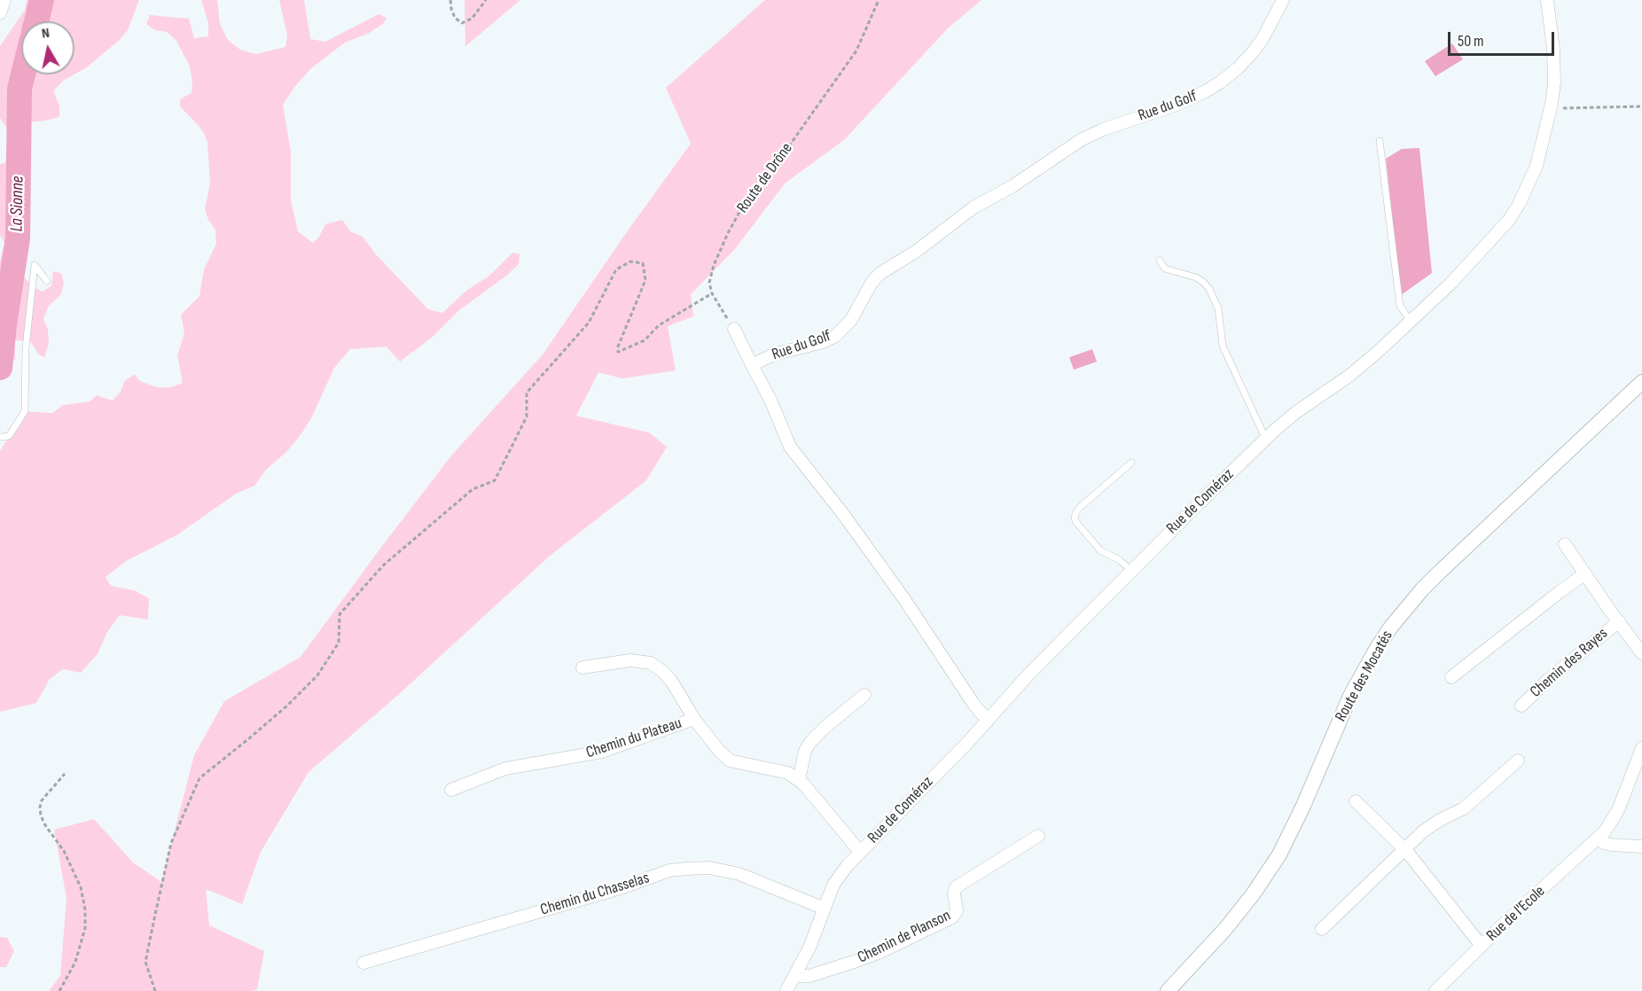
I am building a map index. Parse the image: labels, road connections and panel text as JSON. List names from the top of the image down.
{
  "streets": {
    "street": [
      "Rue du Golf",
      "Rue de Coméraz",
      "Chemin des Rayes",
      "Route des Mocatés",
      "Chemin du Plateau",
      "Chemin du Chasselas",
      "Rue de l'Ecole",
      "Chemin de Planson"
    ],
    "path": ["Route de Drône"]
  },
  "crossings": [
    ["Rue du Golf", "Rue de Coméraz"],
    ["Rue de Coméraz", "Chemin du Plateau"],
    ["Rue de Coméraz", "Chemin du Chasselas"],
    ["Rue de Coméraz", "Chemin de Planson"]
  ],
  "water": ["La Sionne"],
  "scale_bar": "50 m",
  "north": "top"
}
